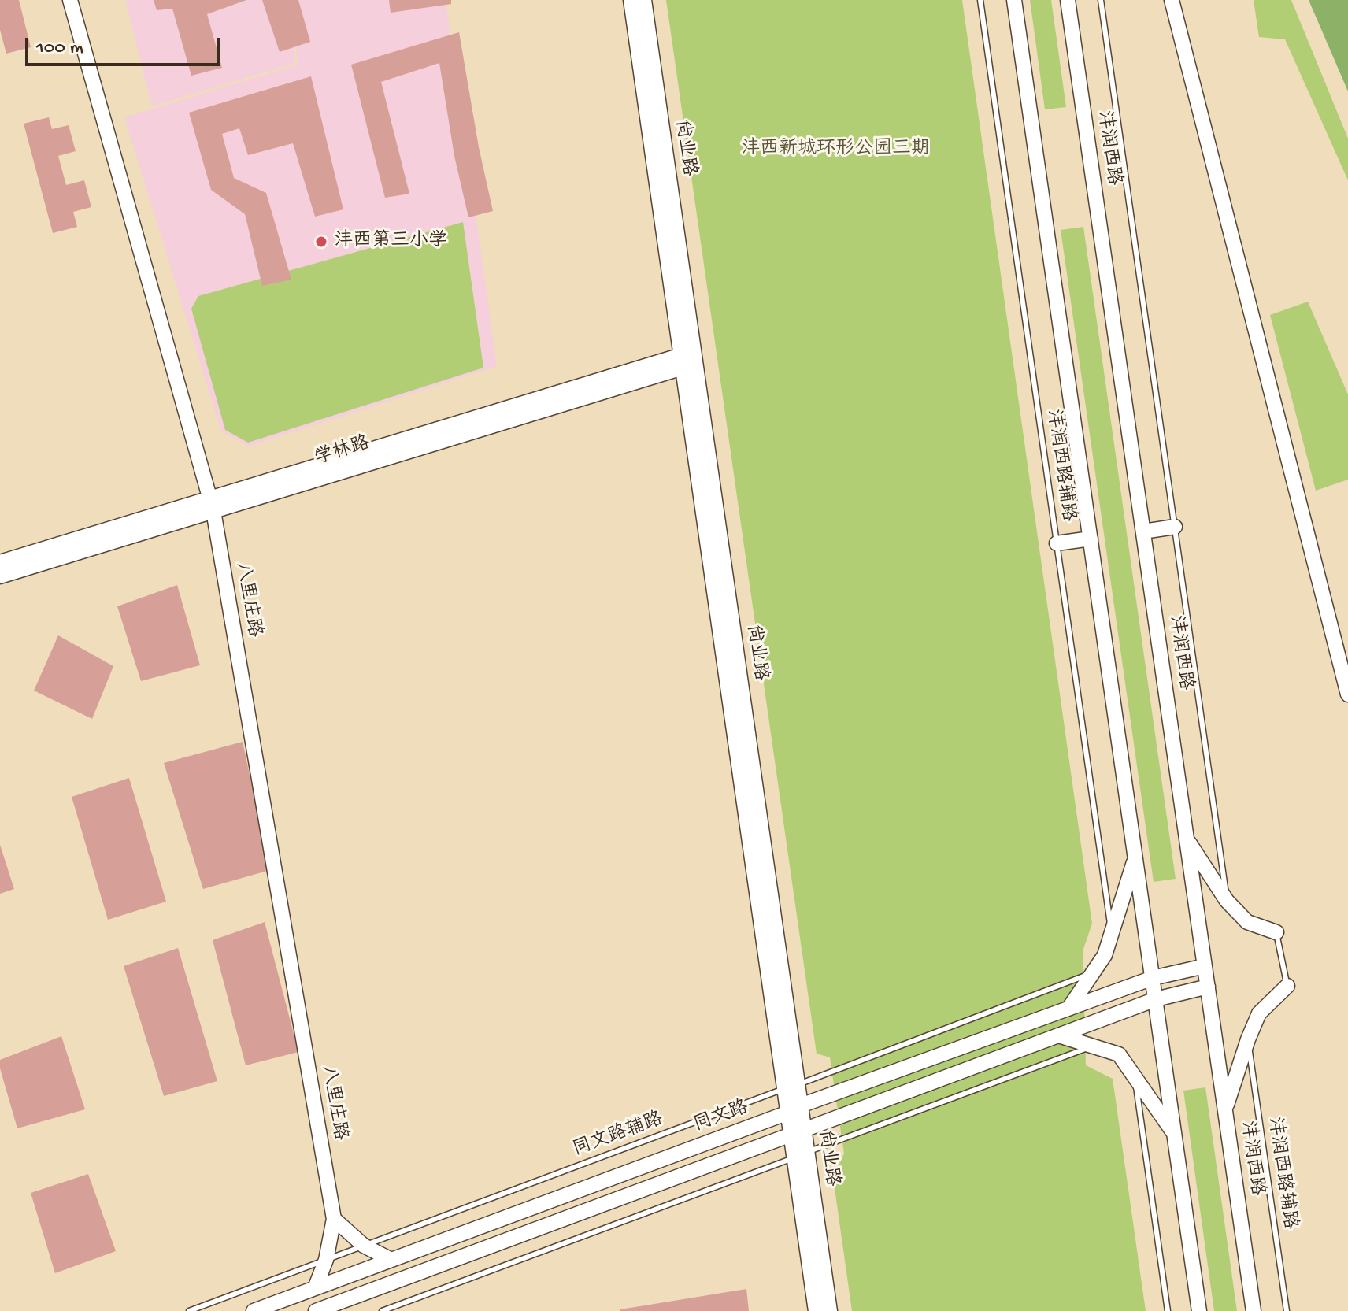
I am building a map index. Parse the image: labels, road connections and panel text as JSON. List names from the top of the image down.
{
  "streets": {
    "street": [
      "尚业路",
      "沣润西路",
      "学林路",
      "八里庄路",
      "同文路"
    ],
    "lane": ["沣润西路辅路", "同文路辅路"]
  },
  "crossings": [
    ["尚业路", "学林路"],
    ["尚业路", "同文路"],
    ["尚业路", "同文路辅路"],
    ["沣润西路", "同文路"],
    ["学林路", "八里庄路"]
  ],
  "parks": ["沣西新城环形公园三期"],
  "places": ["沣西第三小学"],
  "scale_bar": "100 m"
}
